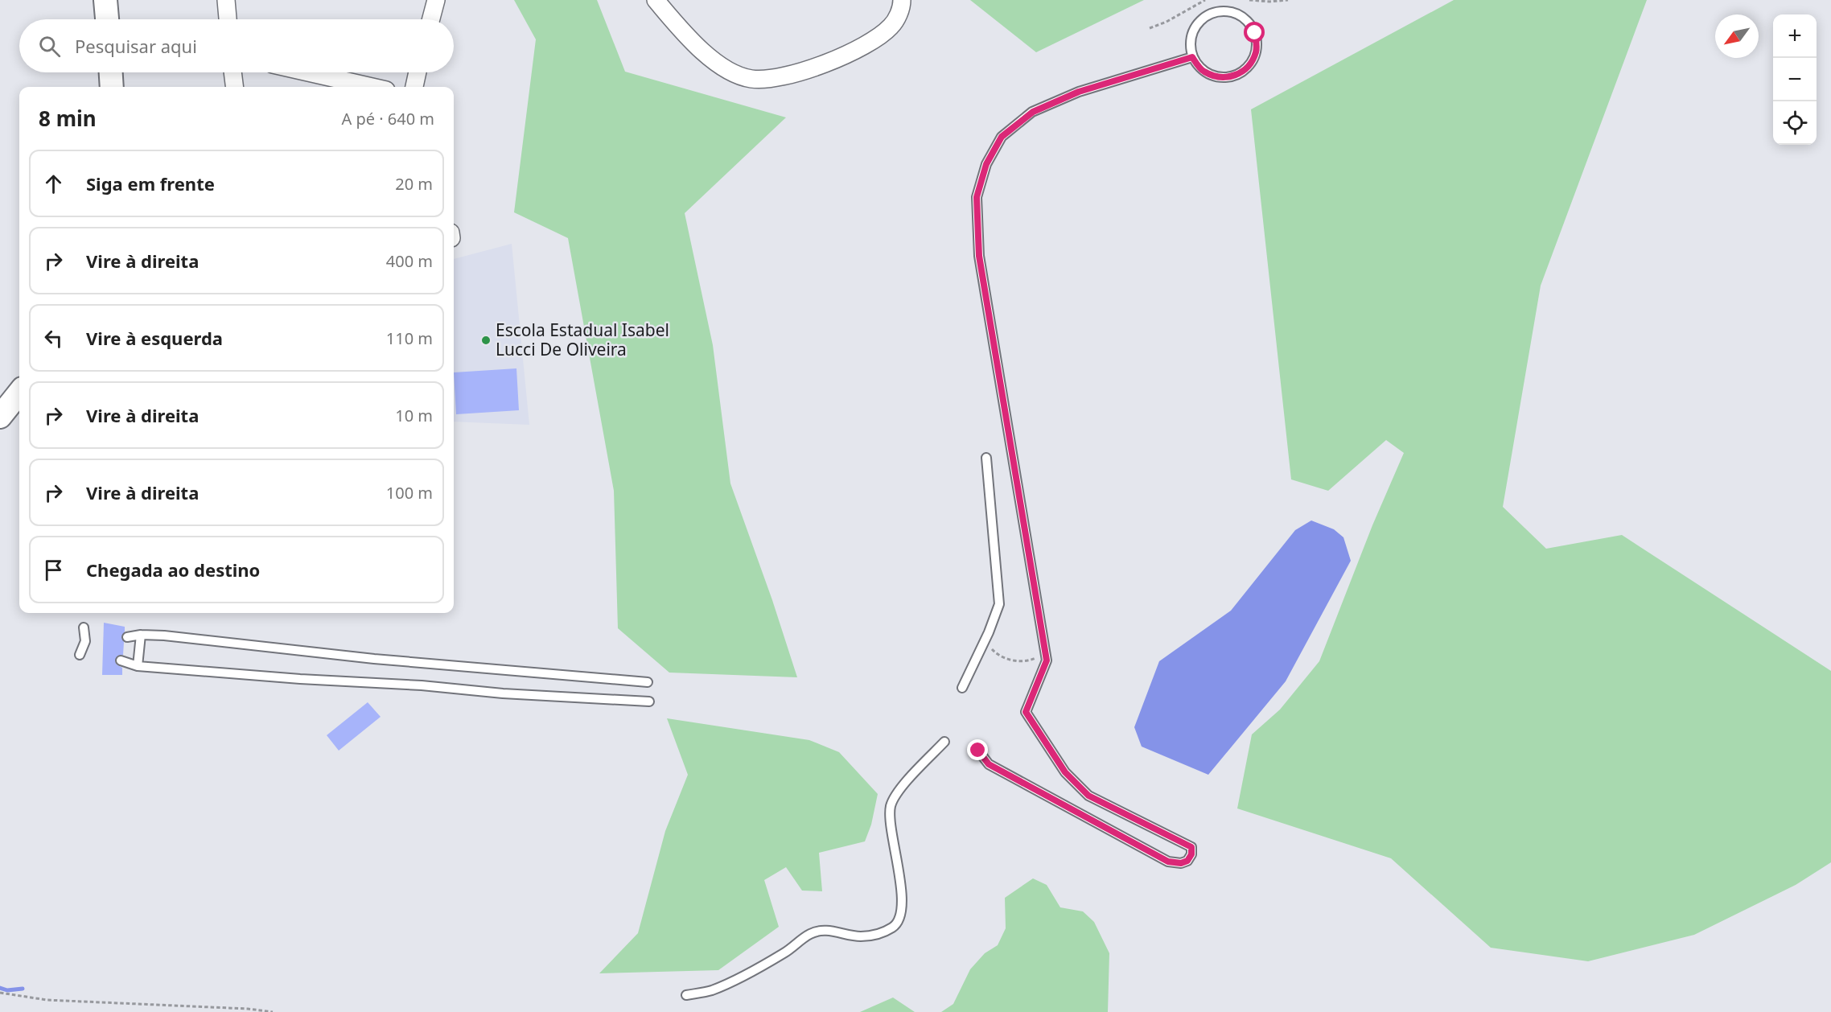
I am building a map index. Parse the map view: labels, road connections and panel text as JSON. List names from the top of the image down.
{
  "places": ["Escola Estadual Isabel Lucci De Oliveira"],
  "north": "bottom left",
  "page": {
    "map_buttons": ["+", "−"],
    "search": "Pesquisar aqui",
    "heading": ["8 min", "A pé · 640 m"],
    "list": [
      ["Siga em frente", "20 m"],
      ["Vire à direita", "400 m"],
      ["Vire à esquerda", "110 m"],
      ["Vire à direita", "10 m"],
      ["Vire à direita", "100 m"],
      "Chegada ao destino"
    ]
  }
}
